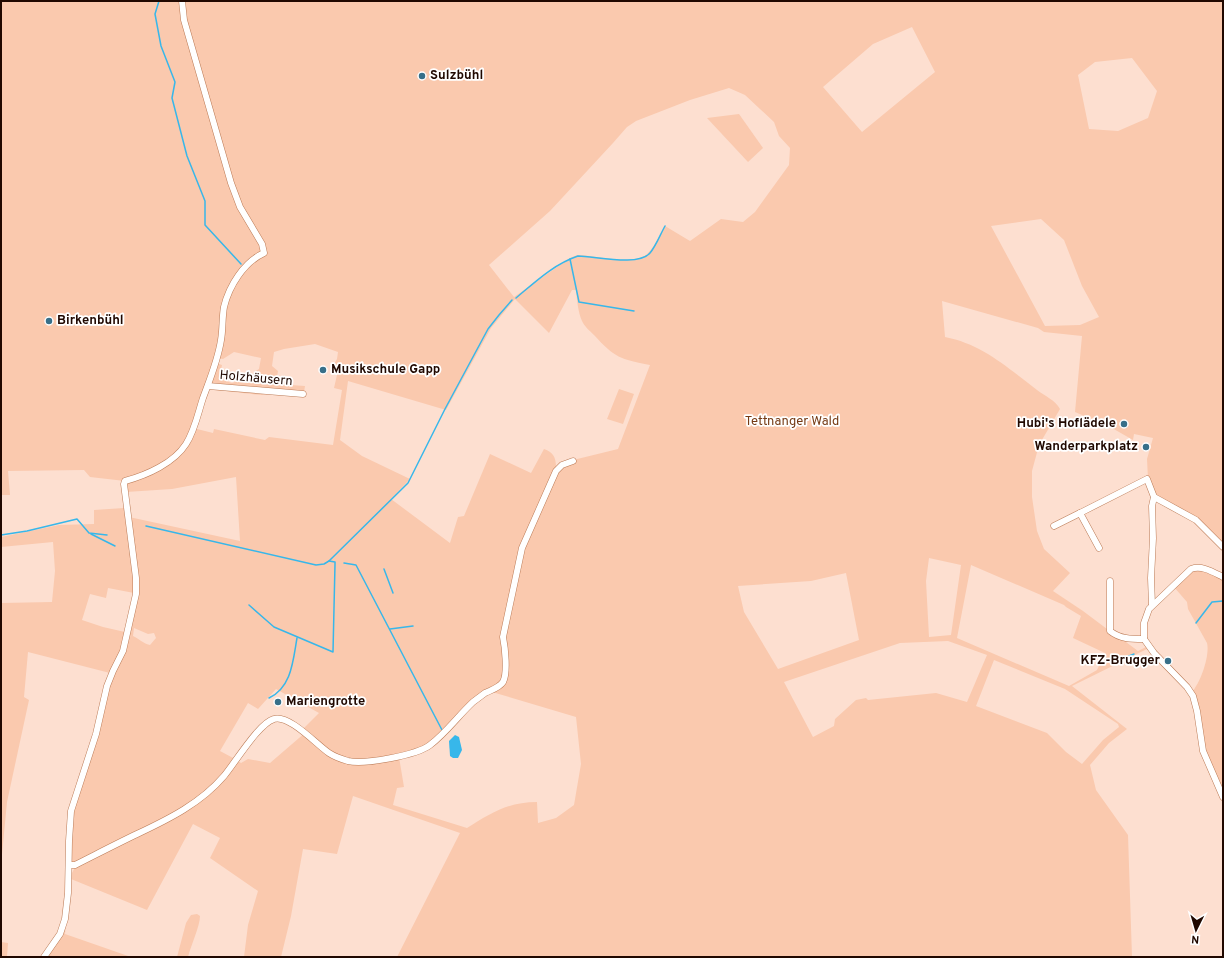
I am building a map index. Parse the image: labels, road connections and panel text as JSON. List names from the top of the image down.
{
  "streets": {
    "street": ["Holzhäusern"]
  },
  "parks": ["Tettnanger Wald"],
  "places": [
    "Sulzbühl",
    "Birkenbühl",
    "Musikschule Gapp",
    "Hubi's Hoflädele",
    "Wanderparkplatz",
    "KFZ-Brugger",
    "Mariengrotte"
  ],
  "north": "bottom"
}
